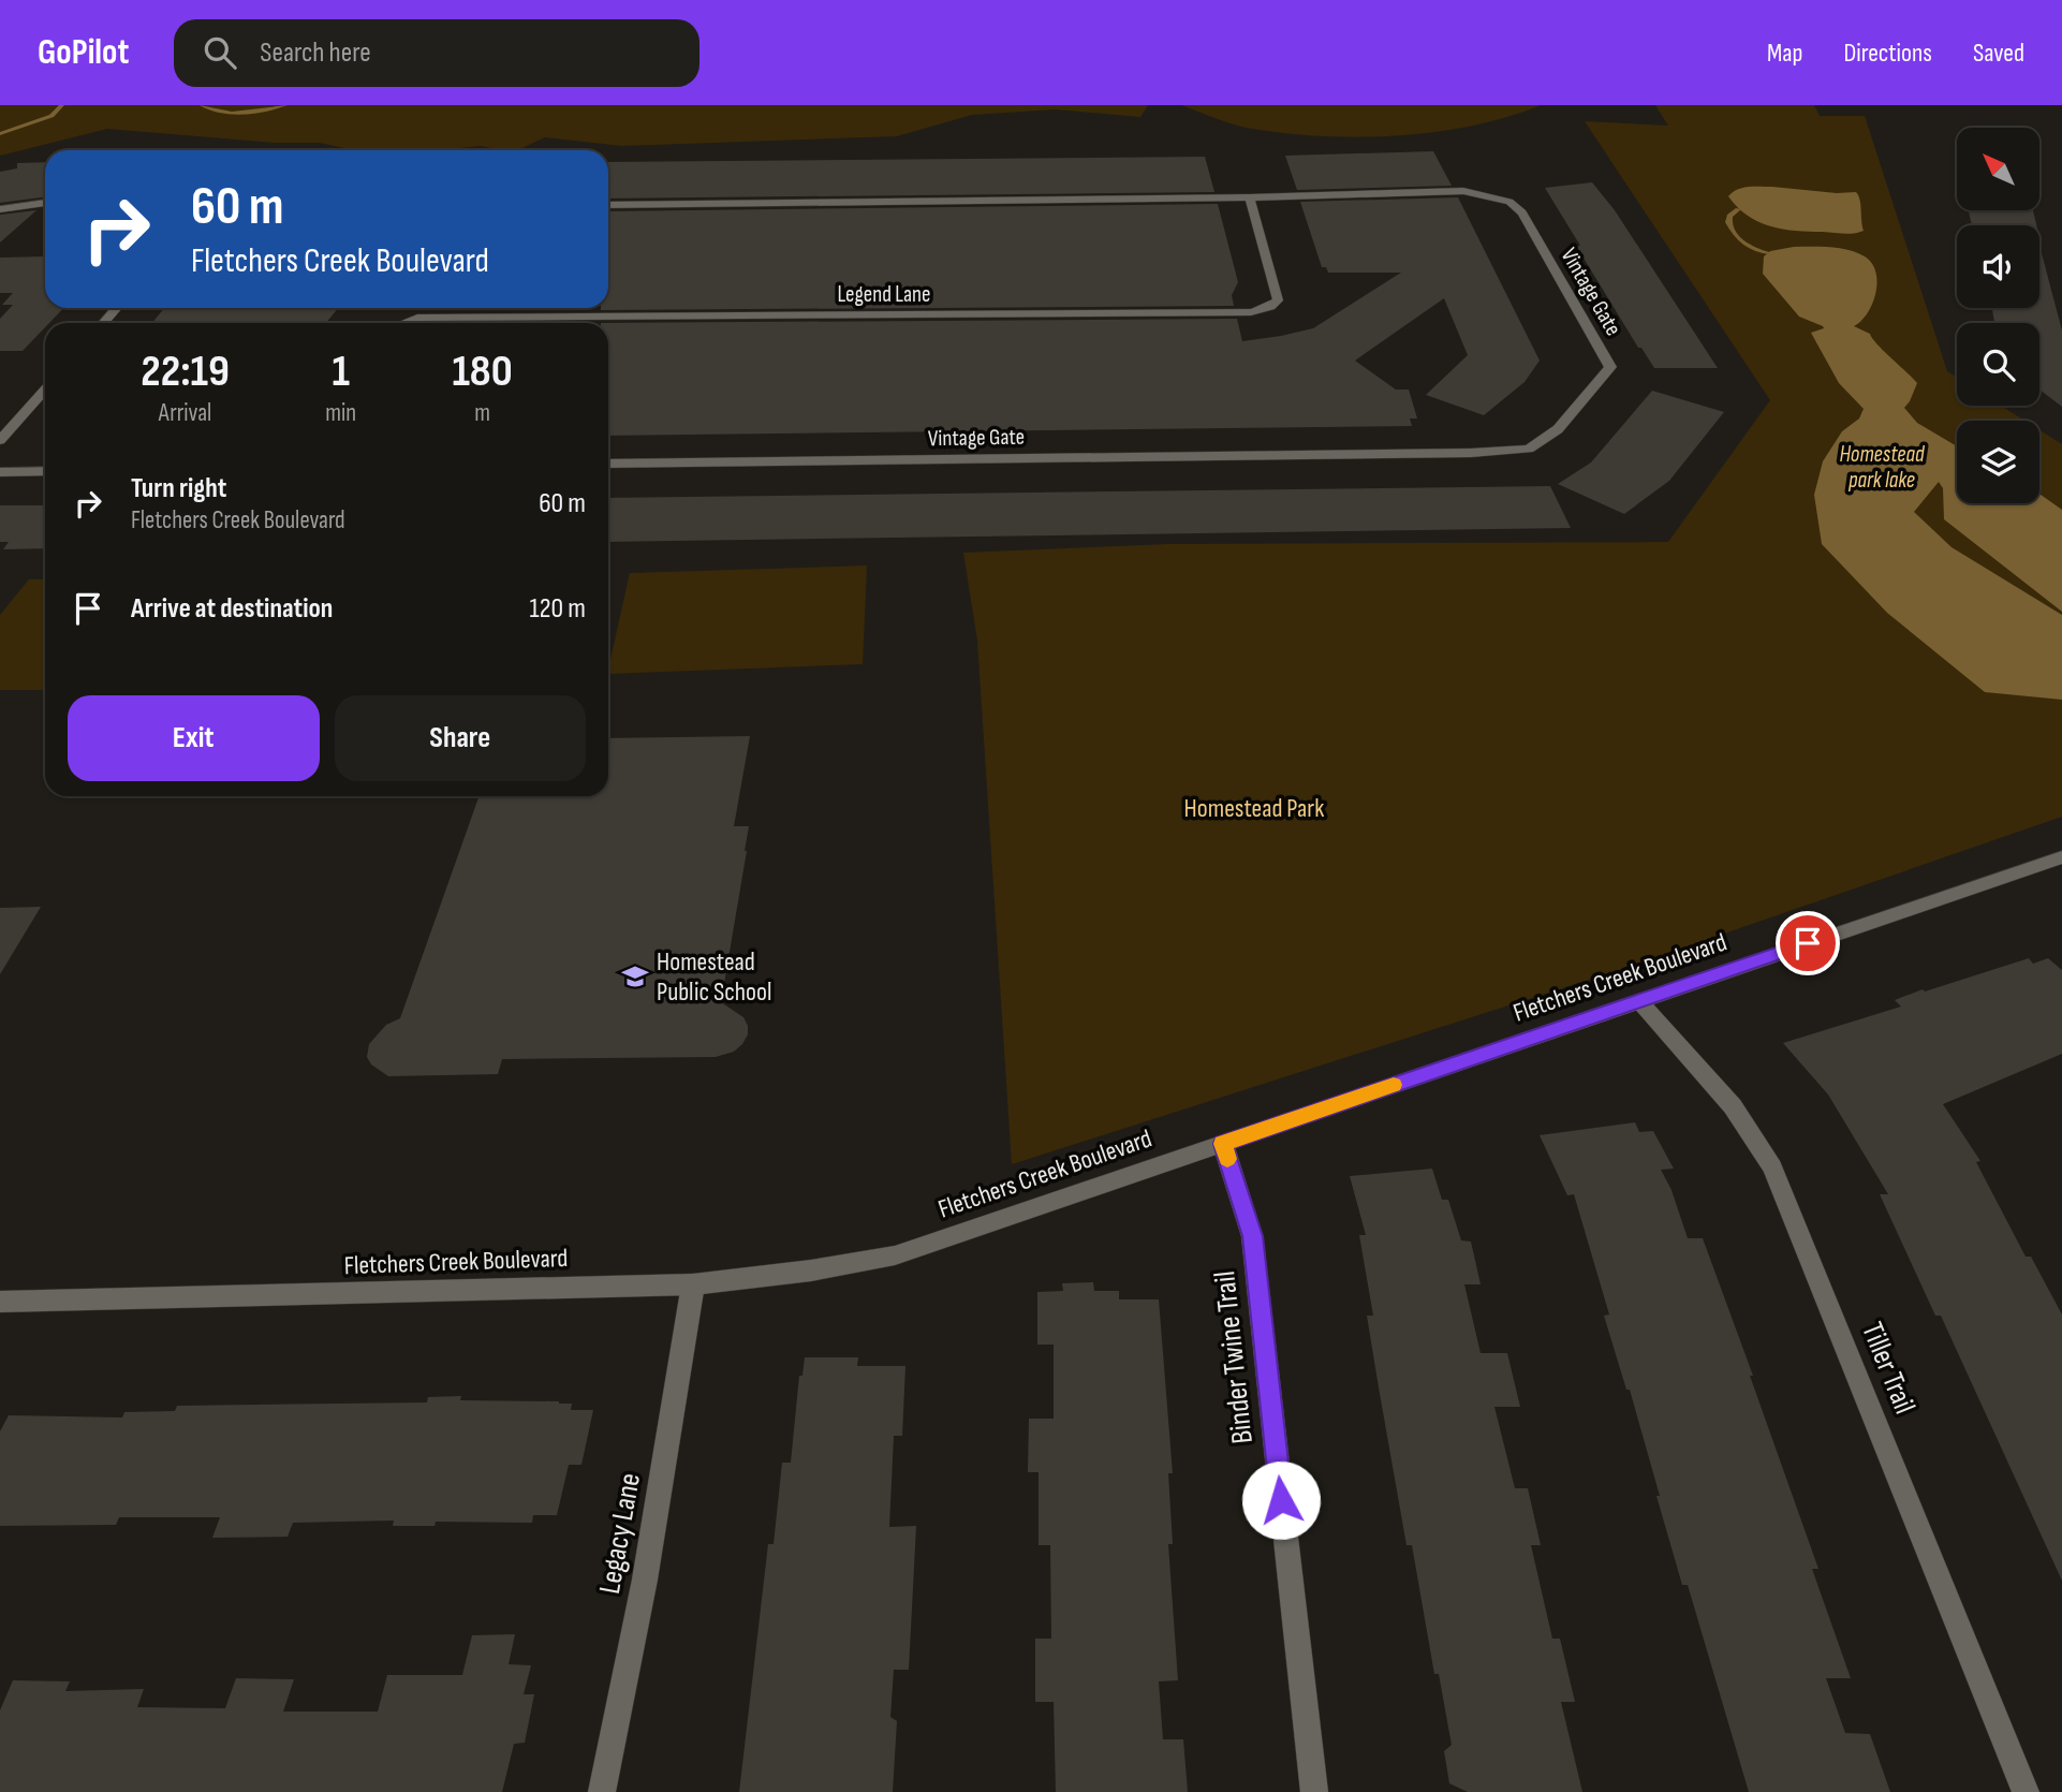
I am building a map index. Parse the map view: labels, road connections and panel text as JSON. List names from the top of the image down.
{
  "streets": {
    "street": [
      "Vintage Gate",
      "Legend Lane",
      "Fletchers Creek Boulevard",
      "Binder Twine Trail",
      "Tiller Trail",
      "Legacy Lane"
    ]
  },
  "crossings": [
    ["Vintage Gate", "Legend Lane"],
    ["Fletchers Creek Boulevard", "Binder Twine Trail"],
    ["Fletchers Creek Boulevard", "Tiller Trail"],
    ["Fletchers Creek Boulevard", "Legacy Lane"]
  ],
  "water": ["Homestead park lake"],
  "parks": ["Homestead Park"],
  "places": {
    "school or university": ["Homestead Public School"]
  },
  "north": "top left",
  "page": {
    "header": "GoPilot",
    "search": "Search here",
    "nav": ["Map", "Directions", "Saved"],
    "turn": ["60 m", "Fletchers Creek Boulevard"],
    "eta": [
      "22:19",
      "Arrival",
      "1",
      "min",
      "180",
      "m"
    ],
    "list": [
      {
        "name": "Turn right",
        "note": "Fletchers Creek Boulevard",
        "value": "60 m"
      },
      {
        "name": "Arrive at destination",
        "value": "120 m"
      }
    ],
    "buttons": ["Exit", "Share"]
  }
}
